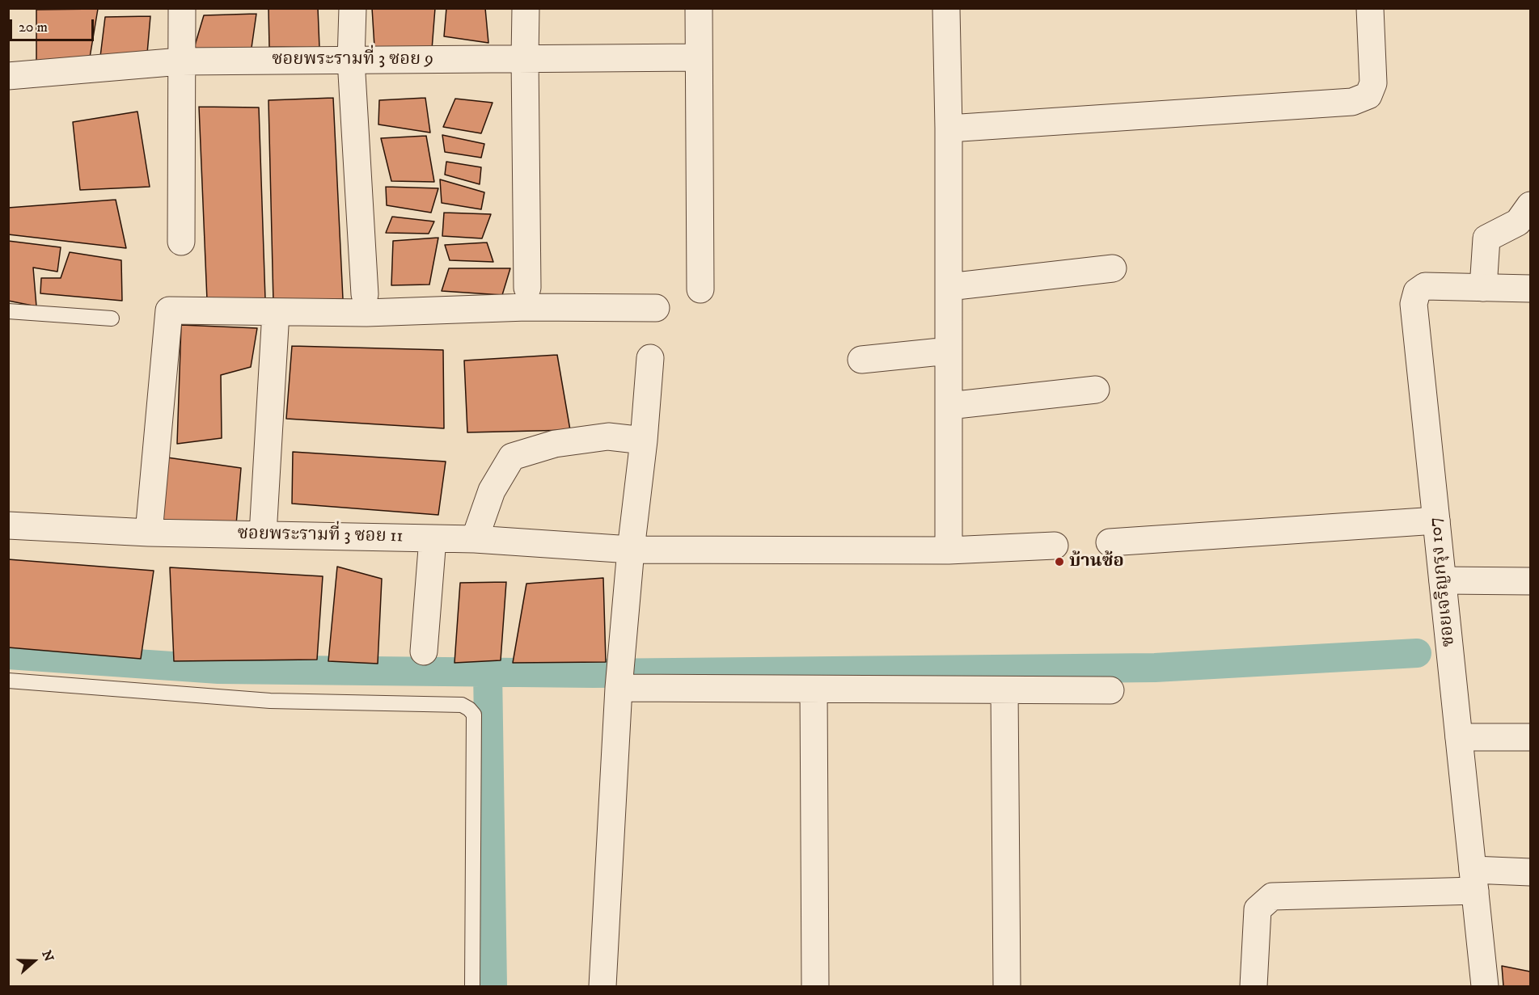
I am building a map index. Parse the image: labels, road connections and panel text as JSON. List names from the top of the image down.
{
  "streets": {
    "street": ["ซอยพระรามที่ 3 ซอย 9", "ซอยพระรามที่ 3 ซอย 11", "ซอยเจริญกรุง 107"]
  },
  "places": ["บ้านซ้อ"],
  "scale_bar": "20 m",
  "north": "right"
}
